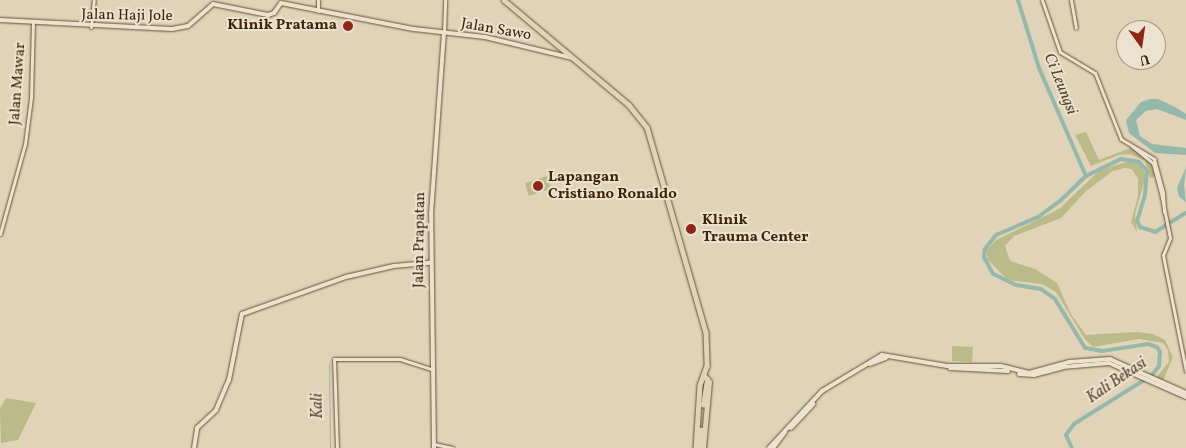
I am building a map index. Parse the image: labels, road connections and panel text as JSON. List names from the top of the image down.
{
  "streets": {
    "main road": ["Jalan Haji Jole", "Jalan Sawo", "Jalan Prapatan"],
    "street": ["Jalan Mawar"]
  },
  "crossings": [
    ["Jalan Haji Jole", "Jalan Sawo"],
    ["Jalan Haji Jole", "Jalan Mawar"],
    ["Jalan Haji Jole", "Jalan Prapatan"],
    ["Jalan Sawo", "Jalan Prapatan"]
  ],
  "water": ["Ci Leungsi", "Kali Bekasi", "Kali"],
  "places": ["Klinik Pratama", "Lapangan Cristiano Ronaldo", "Klinik Trauma Center"],
  "north": "bottom"
}
